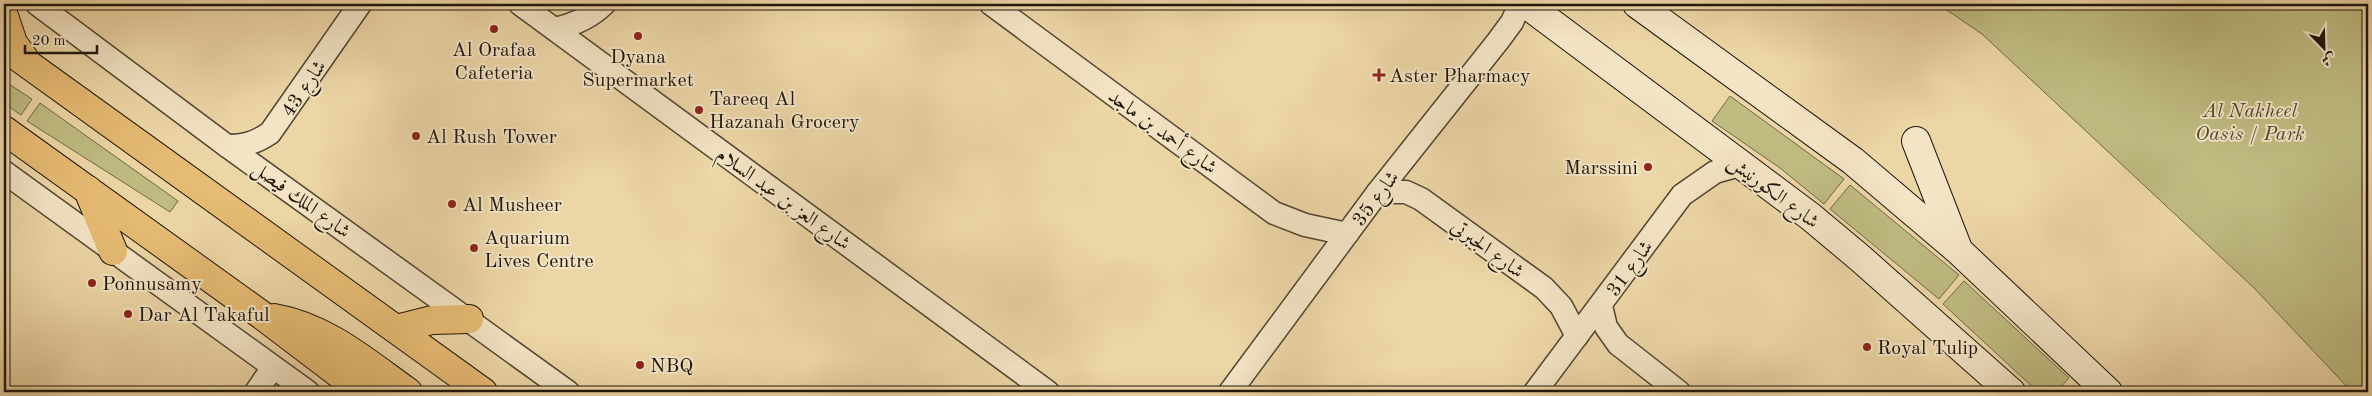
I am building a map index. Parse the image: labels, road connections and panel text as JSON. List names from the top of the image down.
{
  "streets": {
    "main road": ["شارع الكورنيش"],
    "street": [
      "شارع 43",
      "شارع أحمد بن ماجد",
      "شارع العز بن عبد السلام",
      "شارع 35",
      "شارع الملك فيصل",
      "شارع الجبرتي",
      "شارع 31"
    ]
  },
  "crossings": [
    ["شارع 43", "شارع الملك فيصل"],
    ["شارع أحمد بن ماجد", "شارع 35"],
    ["شارع الكورنيش", "شارع 31"],
    ["شارع 35", "شارع الجبرتي"],
    ["شارع الجبرتي", "شارع 31"]
  ],
  "parks": ["Al Nakheel Oasis / Park"],
  "places": {
    "other": [
      "Al Orafaa Cafeteria",
      "Dyana Supermarket",
      "Tareeq Al Hazanah Grocery",
      "Al Rush Tower",
      "Marssini",
      "Al Musheer",
      "Aquarium Lives Centre",
      "Ponnusamy",
      "Dar Al Takaful",
      "Royal Tulip",
      "NBQ"
    ],
    "health": ["Aster Pharmacy"]
  },
  "scale_bar": "20 m",
  "north": "bottom right"
}
